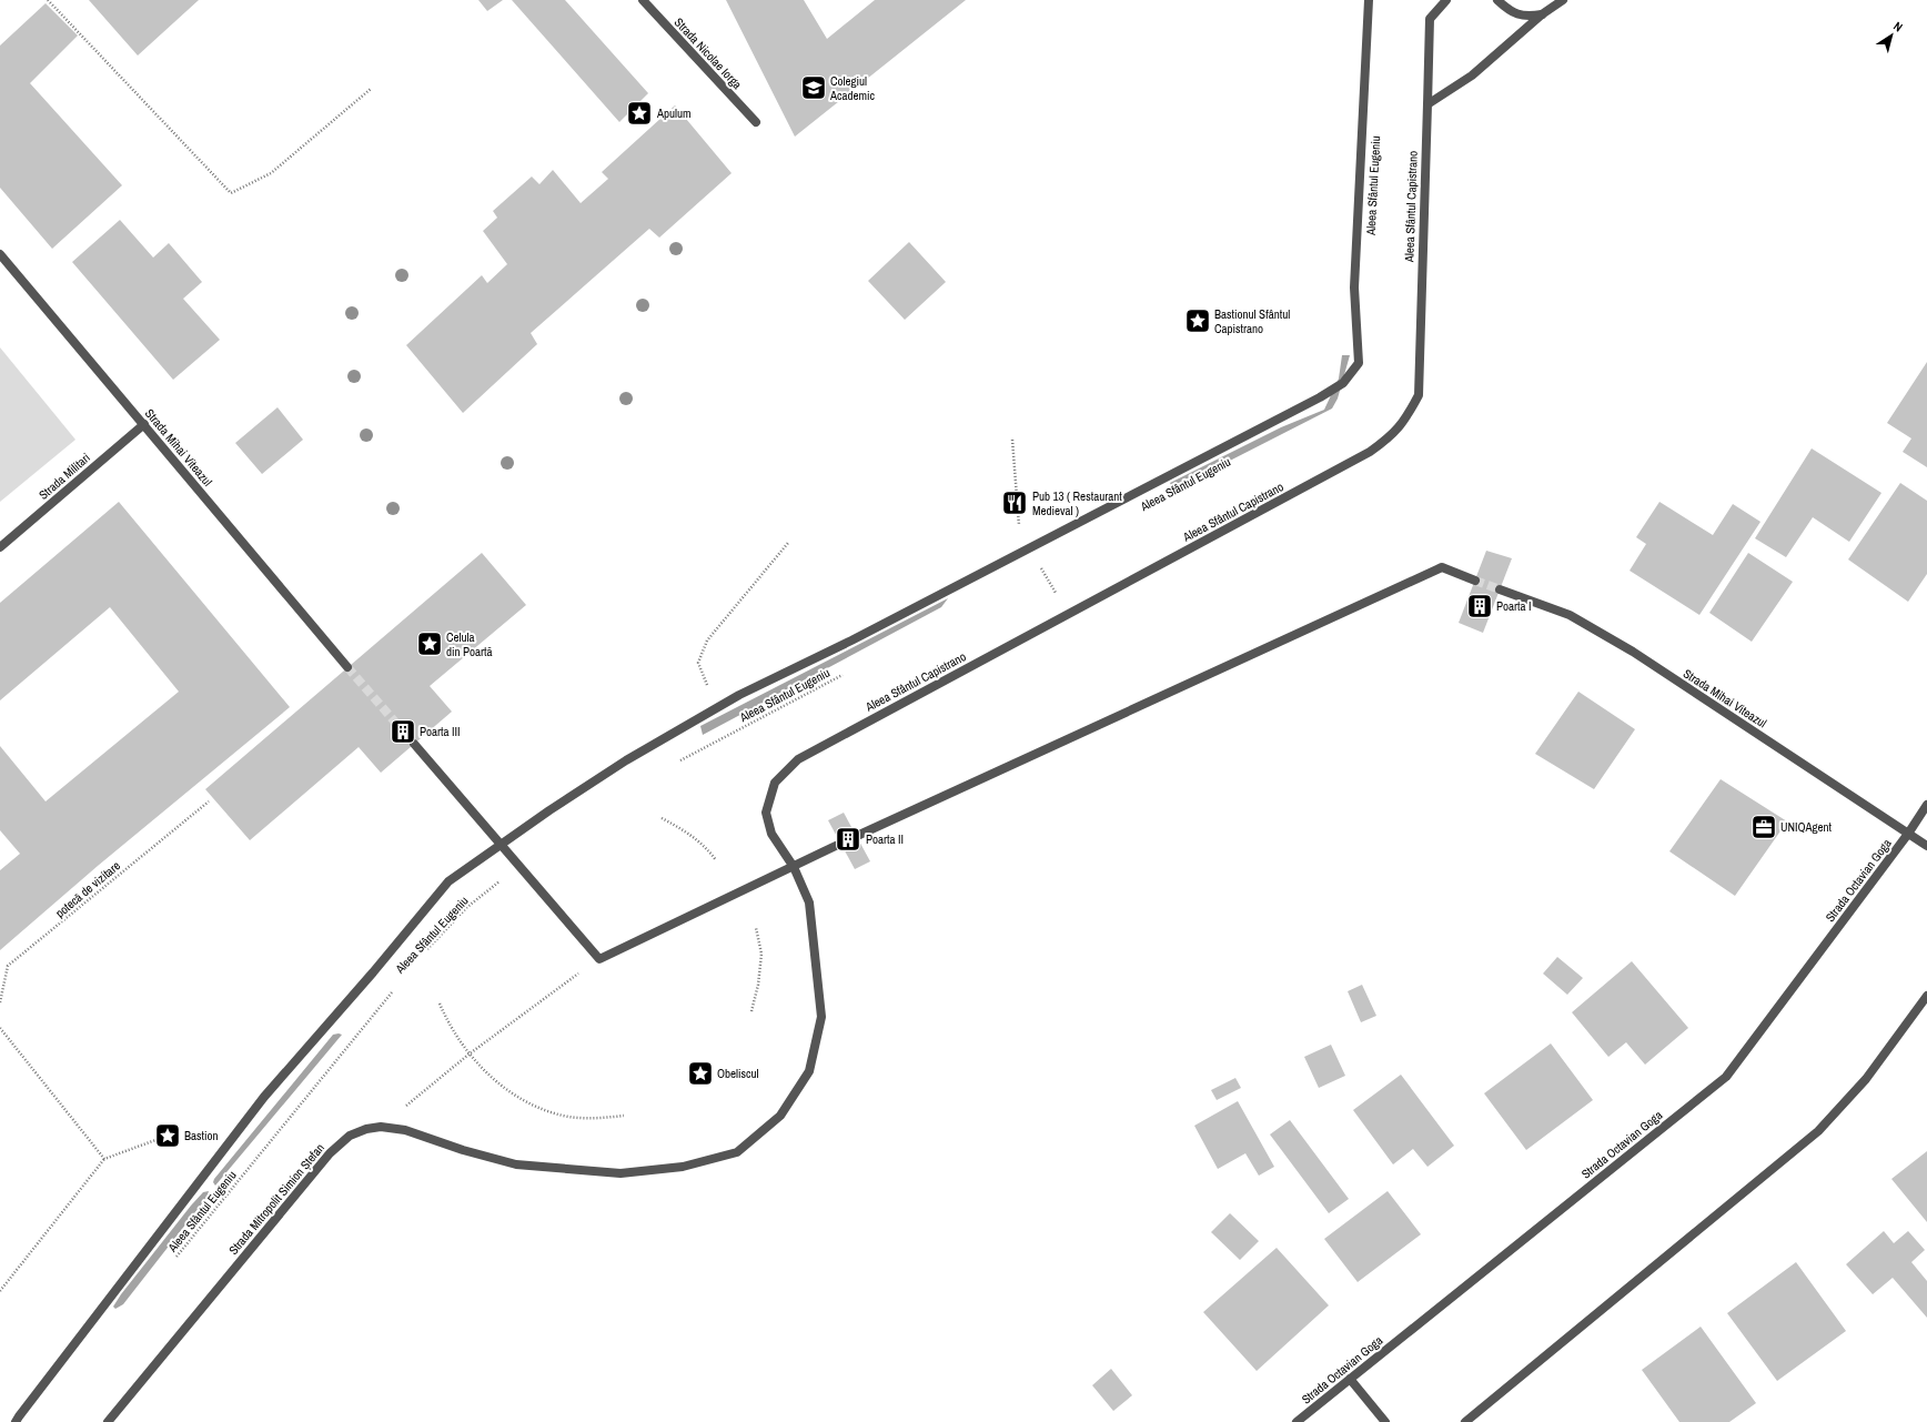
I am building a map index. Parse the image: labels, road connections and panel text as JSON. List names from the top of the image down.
{
  "streets": {
    "street": [
      "Strada Nicolae Iorga",
      "Aleea Sfântul Capistrano",
      "Strada Mihai Viteazul",
      "Strada Militari",
      "Strada Octavian Goga",
      "Strada Mitropolit Simion Ștefan"
    ],
    "path": ["Aleea Sfântul Eugeniu", "potecă de vizitare"]
  },
  "crossings": [
    ["Aleea Sfântul Capistrano", "Strada Mitropolit Simion Ștefan"],
    ["Strada Mihai Viteazul", "Strada Militari"],
    ["Strada Mihai Viteazul", "Strada Octavian Goga"]
  ],
  "places": {
    "school or university": ["Colegiul Academic"],
    "place": [
      "Apulum",
      "Bastionul Sfântul Capistrano",
      "Celula din Poartă",
      "Obeliscul",
      "Bastion"
    ],
    "restaurant": ["Pub 13 ( Restaurant Medieval )"],
    "building": ["Poarta I", "Poarta III", "Poarta II"],
    "office": ["UNIQAgent"]
  },
  "north": "top right"
}
